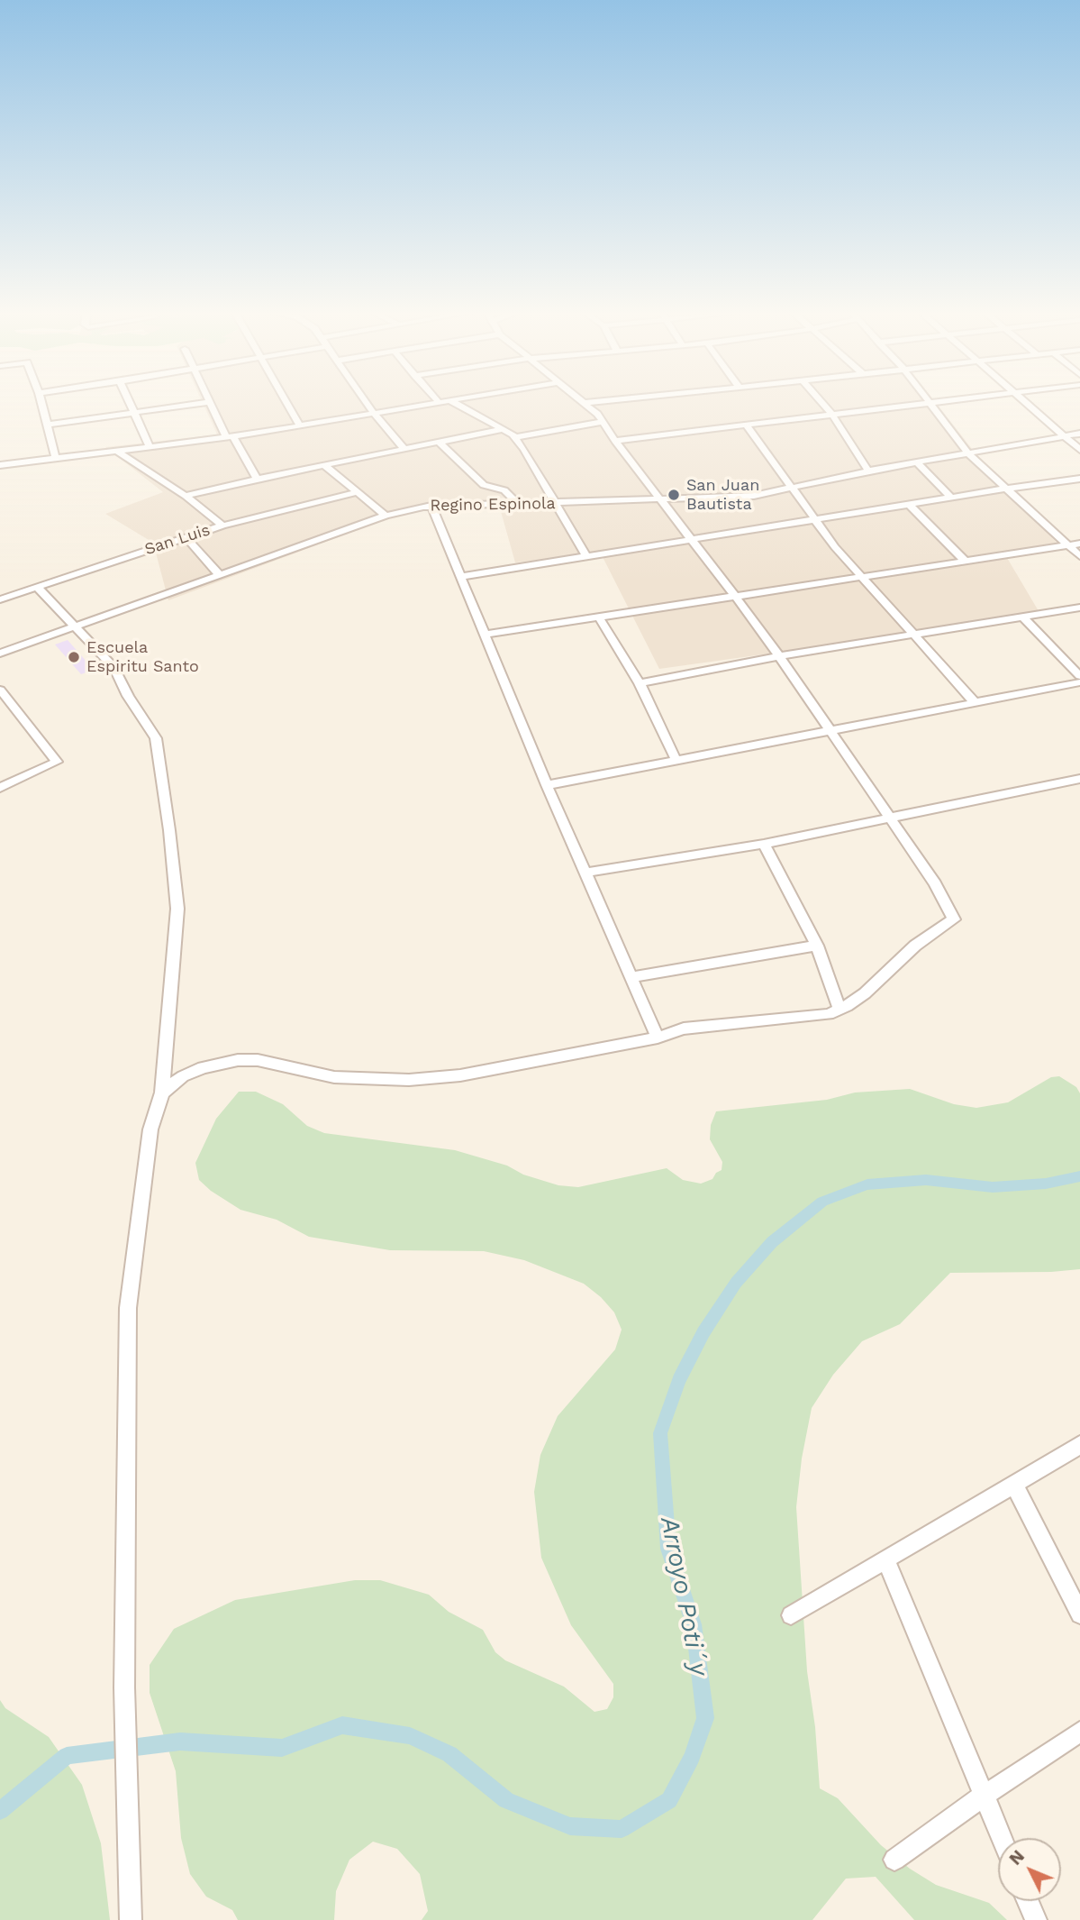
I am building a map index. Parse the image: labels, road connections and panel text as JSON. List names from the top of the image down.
{
  "streets": {
    "street": ["Regino Espinola", "San Luis"]
  },
  "water": ["Arroyo Poti´y"],
  "places": ["San Juan Bautista", "Escuela Espiritu Santo"],
  "north": "top left"
}
